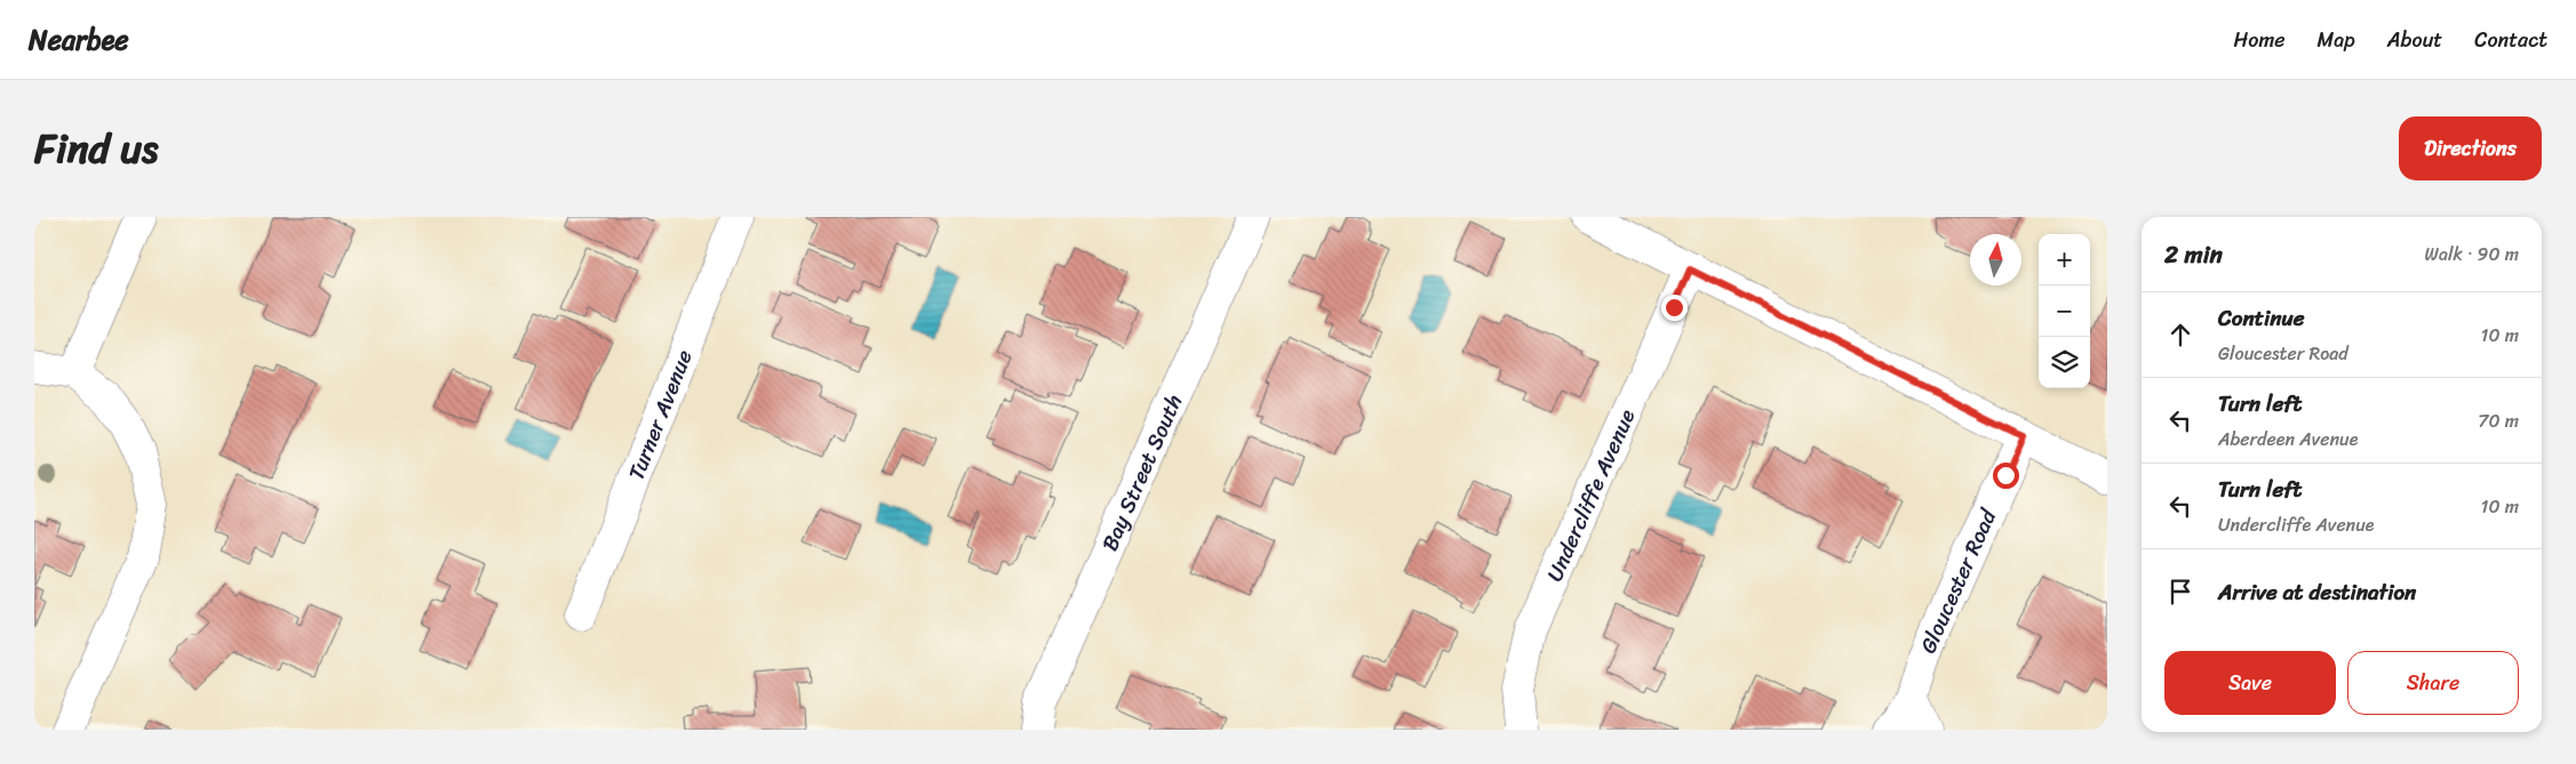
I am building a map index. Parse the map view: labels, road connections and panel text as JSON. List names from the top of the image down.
{
  "streets": {
    "street": [
      "Turner Avenue",
      "Bay Street South",
      "Undercliffe Avenue",
      "Gloucester Road"
    ]
  },
  "north": "top",
  "page": {
    "header": "Nearbee",
    "nav": [
      "Home",
      "Map",
      "About",
      "Contact"
    ],
    "title": "Find us",
    "buttons": [
      "Directions",
      ["Save", "Share"]
    ],
    "heading": ["2 min", "Walk · 90 m"],
    "map_buttons": ["+", "−"],
    "list": [
      ["Continue", "Gloucester Road", "10 m"],
      ["Turn left", "Aberdeen Avenue", "70 m"],
      ["Turn left", "Undercliffe Avenue", "10 m"],
      "Arrive at destination"
    ]
  }
}
